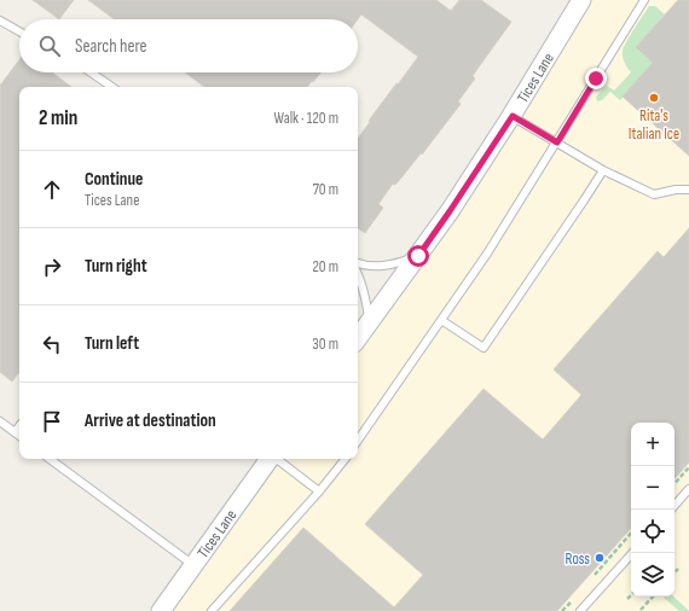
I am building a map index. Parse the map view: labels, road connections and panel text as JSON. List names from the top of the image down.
{
  "streets": {
    "street": ["Tices Lane"]
  },
  "places": ["Rita's Italian Ice", "Ross"],
  "page": {
    "search": "Search here",
    "heading": ["2 min", "Walk · 120 m"],
    "list": [
      ["Continue", "Tices Lane", "70 m"],
      ["Turn right", "20 m"],
      ["Turn left", "30 m"],
      "Arrive at destination"
    ],
    "map_buttons": ["+", "−"]
  }
}
